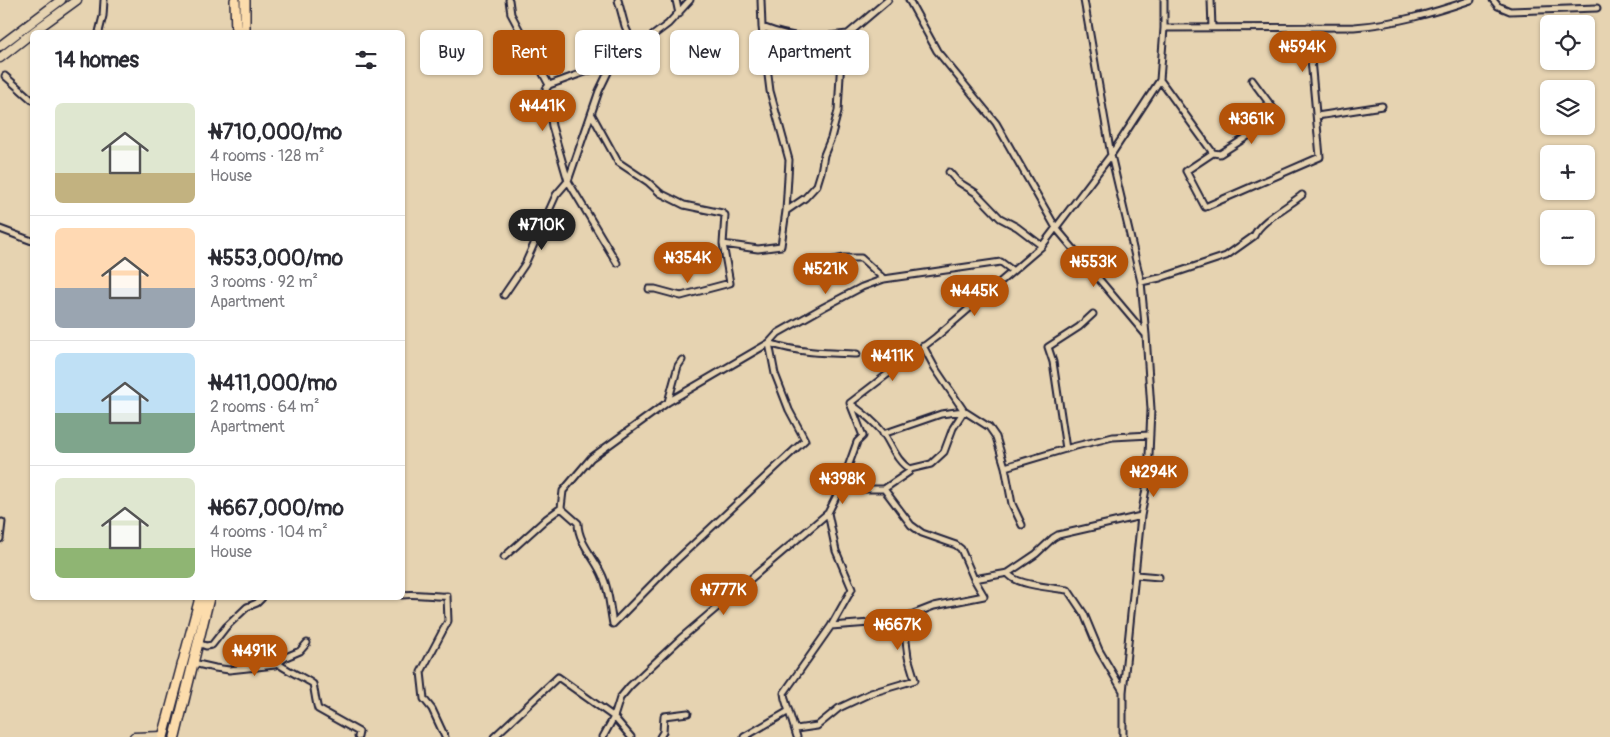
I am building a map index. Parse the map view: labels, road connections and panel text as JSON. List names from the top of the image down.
{
  "page": {
    "map_buttons": ["+", "−"],
    "chip": [
      "Buy",
      "Rent",
      "Filters",
      "New",
      "Apartment"
    ],
    "heading": "14 homes",
    "price": [
      "₦594K",
      "₦441K",
      "₦361K",
      "₦710K",
      "₦354K",
      "₦553K",
      "₦521K",
      "₦445K",
      "₦411K",
      "₦294K",
      "₦398K",
      "₦777K",
      "₦667K",
      "₦491K"
    ],
    "list": [
      {
        "name": "₦710,000/mo",
        "note": "4 rooms · 128 m² · House"
      },
      {
        "name": "₦553,000/mo",
        "note": "3 rooms · 92 m² · Apartment"
      },
      {
        "name": "₦411,000/mo",
        "note": "2 rooms · 64 m² · Apartment"
      },
      {
        "name": "₦667,000/mo",
        "note": "4 rooms · 104 m² · House"
      }
    ]
  }
}
